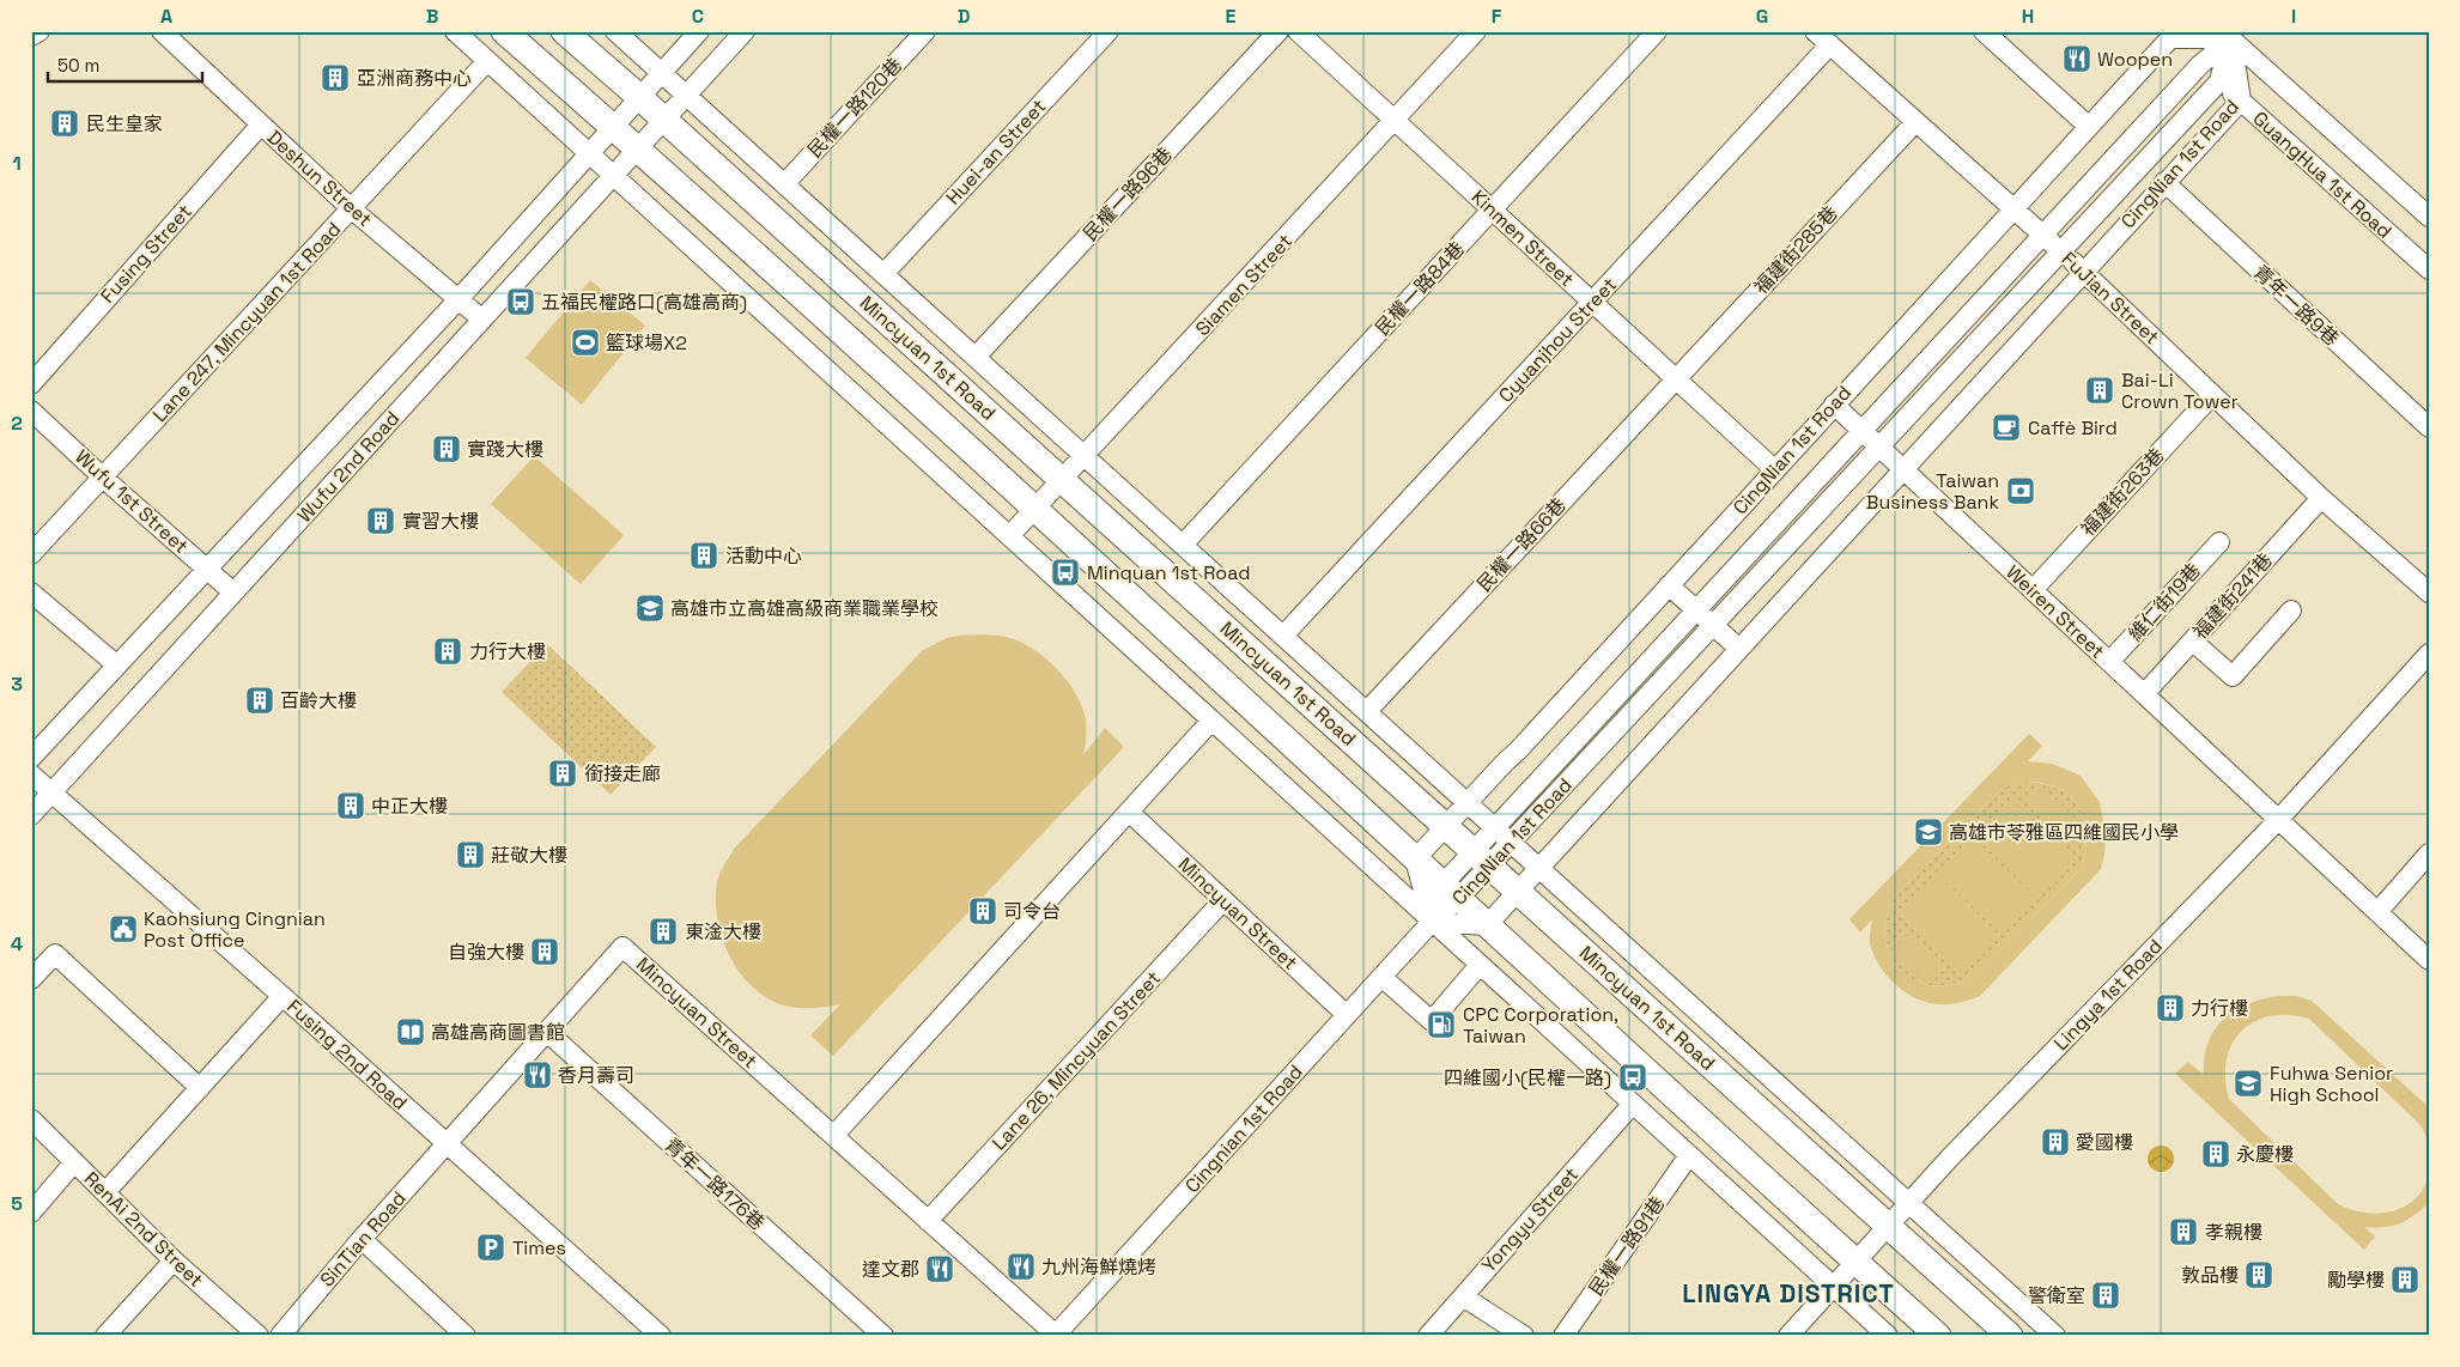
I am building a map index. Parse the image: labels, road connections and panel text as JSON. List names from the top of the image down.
{
  "streets": {
    "main road": ["Mincyuan 1st Road"],
    "street": [
      "民權一路120巷",
      "Huei-an Street",
      "CingNian 1st Road",
      "GuangHua 1st Road",
      "Deshun Street",
      "民權一路96巷",
      "Kinmen Street",
      "福建街285巷",
      "Fusing Street",
      "Siamen Street",
      "民權一路84巷",
      "FuJian Street",
      "青年一路9巷",
      "Lane 247, Mincyuan 1st Road",
      "Cyuanjhou Street",
      "Wufu 2nd Road",
      "福建街263巷",
      "Wufu 1st Street",
      "民權一路66巷",
      "福建街241巷",
      "維仁街19巷",
      "Weiren Street",
      "Mincyuan Street",
      "Lingya 1st Road",
      "Fusing 2nd Road",
      "Lane 26, Mincyuan Street",
      "Cingnian 1st Road",
      "青年一路176巷",
      "Yongyu Street",
      "RenAi 2nd Street",
      "SinTian Road",
      "民權一路91巷"
    ]
  },
  "crossings": [
    ["民權一路120巷", "Mincyuan 1st Road"],
    ["Huei-an Street", "Mincyuan 1st Road"],
    ["CingNian 1st Road", "GuangHua 1st Road"],
    ["CingNian 1st Road", "Kinmen Street"],
    ["CingNian 1st Road", "FuJian Street"],
    ["CingNian 1st Road", "青年一路9巷"],
    ["CingNian 1st Road", "Mincyuan 1st Road"],
    ["CingNian 1st Road", "Weiren Street"],
    ["CingNian 1st Road", "Cingnian 1st Road"],
    ["Deshun Street", "Fusing Street"],
    ["Deshun Street", "Lane 247, Mincyuan 1st Road"],
    ["Deshun Street", "Wufu 2nd Road"],
    ["民權一路96巷", "Mincyuan 1st Road"],
    ["Kinmen Street", "福建街285巷"],
    ["Kinmen Street", "Siamen Street"],
    ["Kinmen Street", "民權一路84巷"],
    ["Kinmen Street", "Cyuanjhou Street"],
    ["Kinmen Street", "民權一路66巷"],
    ["福建街285巷", "FuJian Street"],
    ["福建街285巷", "民權一路66巷"],
    ["Siamen Street", "Mincyuan 1st Road"],
    ["民權一路84巷", "Mincyuan 1st Road"],
    ["FuJian Street", "Cyuanjhou Street"],
    ["FuJian Street", "福建街263巷"],
    ["FuJian Street", "福建街241巷"],
    ["Lane 247, Mincyuan 1st Road", "Wufu 1st Street"],
    ["Cyuanjhou Street", "Mincyuan 1st Road"],
    ["Mincyuan 1st Road", "Wufu 2nd Road"],
    ["Mincyuan 1st Road", "民權一路66巷"],
    ["Mincyuan 1st Road", "Lingya 1st Road"],
    ["Wufu 2nd Road", "Wufu 1st Street"],
    ["Wufu 2nd Road", "Fusing 2nd Road"],
    ["福建街263巷", "Weiren Street"],
    ["福建街241巷", "Weiren Street"],
    ["維仁街19巷", "Weiren Street"],
    ["Weiren Street", "Lingya 1st Road"],
    ["Mincyuan Street", "Fusing 2nd Road"],
    ["Mincyuan Street", "Lane 26, Mincyuan Street"],
    ["Mincyuan Street", "Cingnian 1st Road"],
    ["Mincyuan Street", "青年一路176巷"],
    ["Mincyuan Street", "SinTian Road"],
    ["Fusing 2nd Road", "SinTian Road"]
  ],
  "districts": ["LINGYA DISTRICT"],
  "places": {
    "restaurant": [
      "Woopen",
      "香月壽司",
      "九州海鮮燒烤",
      "達文郡"
    ],
    "building": [
      "亞洲商務中心",
      "民生皇家",
      "Bai-Li Crown Tower",
      "實踐大樓",
      "實習大樓",
      "活動中心",
      "力行大樓",
      "百齡大樓",
      "銜接走廊",
      "中正大樓",
      "莊敬大樓",
      "司令台",
      "東淦大樓",
      "自強大樓",
      "力行樓",
      "愛國樓",
      "永慶樓",
      "孝親樓",
      "敦品樓",
      "勵學樓",
      "警衛室"
    ],
    "bus stop": ["五福民權路口(高雄高商)", "Minquan 1st Road", "四維國小(民權一路)"],
    "sports": ["籃球場X2"],
    "cafe": ["Caffè Bird"],
    "bank": ["Taiwan Business Bank"],
    "school or university": ["高雄市立高雄高級商業職業學校", "高雄市苓雅區四維國民小學", "Fuhwa Senior High School"],
    "public building": ["Kaohsiung Cingnian Post Office"],
    "fuel station": ["CPC Corporation, Taiwan"],
    "library": ["高雄高商圖書館"],
    "parking": ["Times"]
  },
  "scale_bar": "50 m",
  "grid": {
    "columns": [
      "A",
      "B",
      "C",
      "D",
      "E",
      "F",
      "G",
      "H",
      "I"
    ],
    "rows": [
      "1",
      "2",
      "3",
      "4",
      "5"
    ]
  }
}
